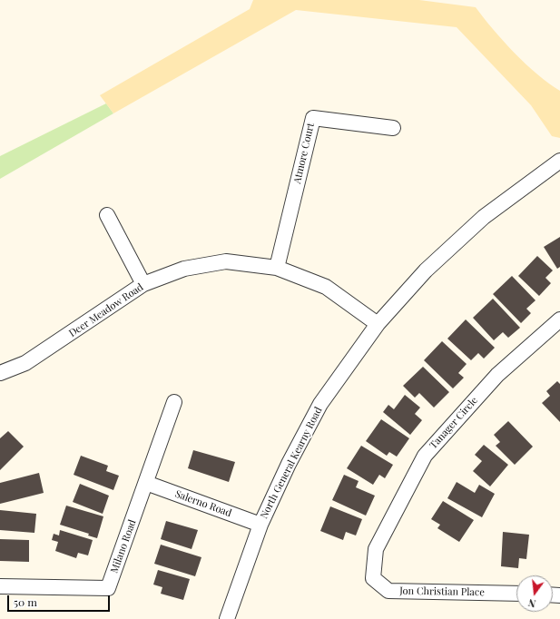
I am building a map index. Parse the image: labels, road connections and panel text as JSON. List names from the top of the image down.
{
  "streets": {
    "street": [
      "Atmore Court",
      "Deer Meadow Road",
      "Tanager Circle",
      "North General Kearny Road",
      "Salerno Road",
      "Milano Road",
      "Jon Christian Place"
    ]
  },
  "crossings": [
    ["Atmore Court", "Deer Meadow Road"],
    ["Deer Meadow Road", "North General Kearny Road"],
    ["Tanager Circle", "Jon Christian Place"],
    ["North General Kearny Road", "Salerno Road"],
    ["Salerno Road", "Milano Road"]
  ],
  "scale_bar": "50 m",
  "north": "bottom"
}
